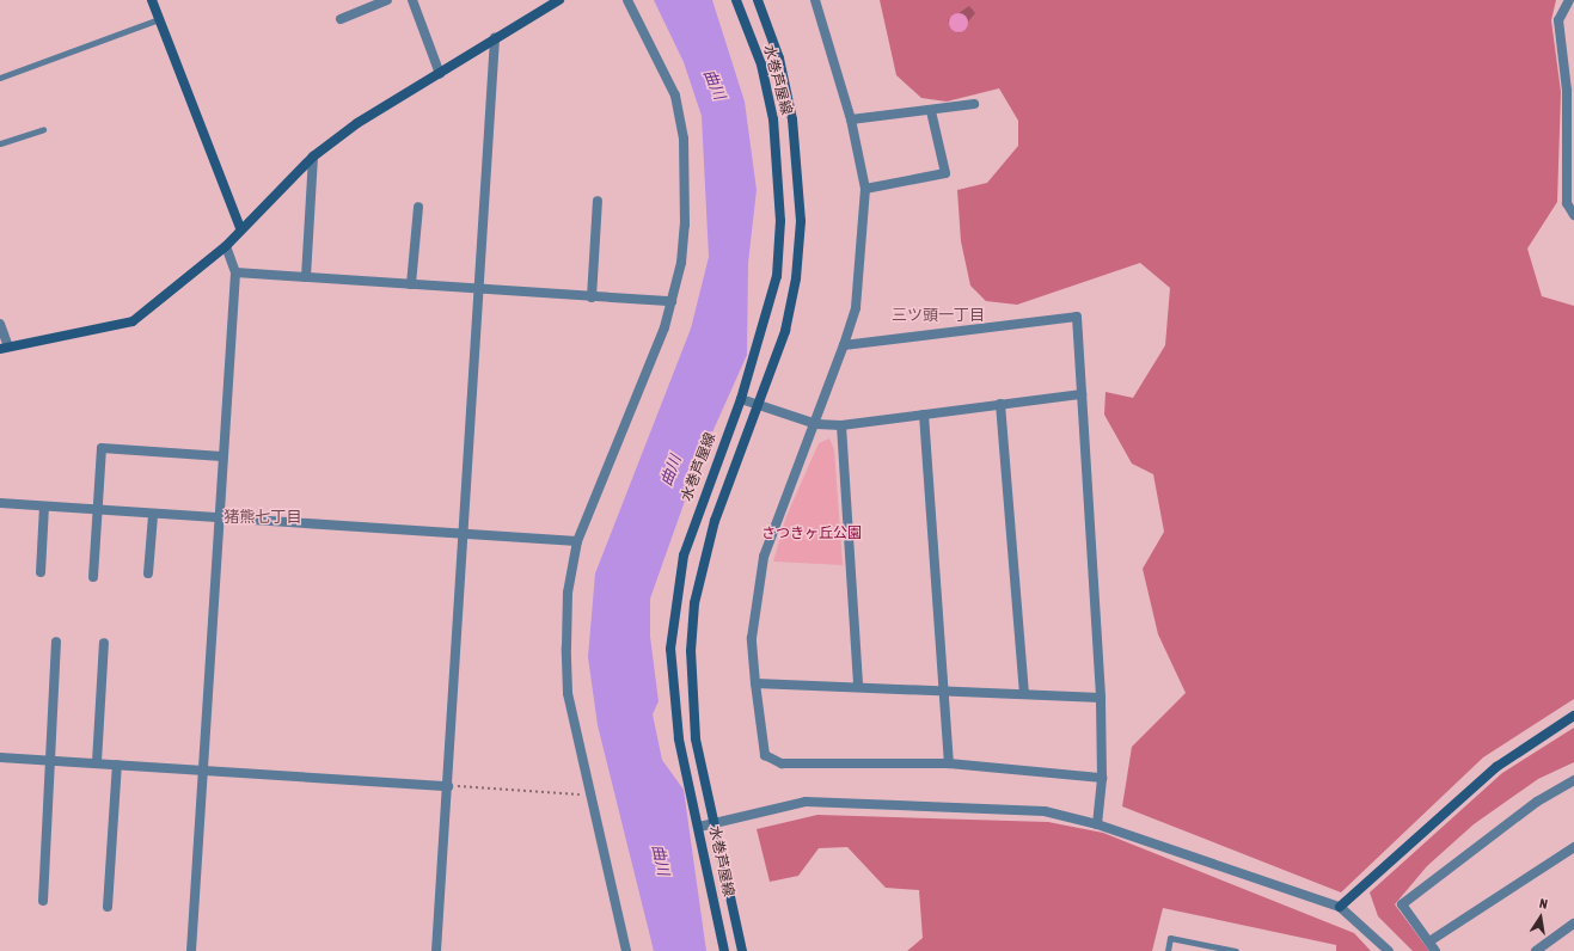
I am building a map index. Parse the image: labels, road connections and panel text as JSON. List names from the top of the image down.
{
  "streets": {
    "main road": ["水巻芦屋線"]
  },
  "districts": ["三ツ頭一丁目", "猪熊七丁目"],
  "water": ["曲川"],
  "parks": ["さつきヶ丘公園"],
  "north": "top"
}
